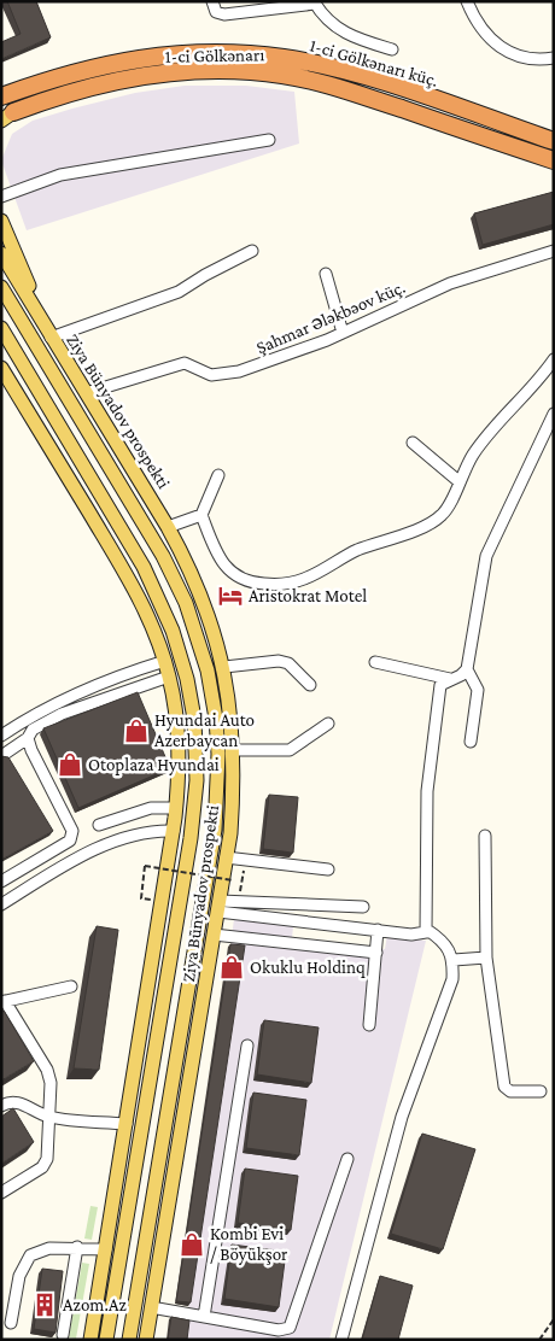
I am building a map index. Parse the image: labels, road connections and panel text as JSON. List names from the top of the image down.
{
  "streets": {
    "highway": ["1-ci Gölkənarı", "1-ci Gölkənarı küç."],
    "main road": ["Ziya Bünyadov prospekti"],
    "street": ["Şahmar Ələkbəov küç."]
  },
  "crossings": [
    ["Şahmar Ələkbəov küç.", "Ziya Bünyadov prospekti"]
  ],
  "places": {
    "hotel": ["Aristokrat Motel"],
    "shop": [
      "Hyundai Auto Azerbaycan",
      "Otoplaza Hyundai",
      "Okuklu Holdinq",
      "Kombi Evi / Böyükşor"
    ],
    "building": ["Azom.Az"]
  }
}
